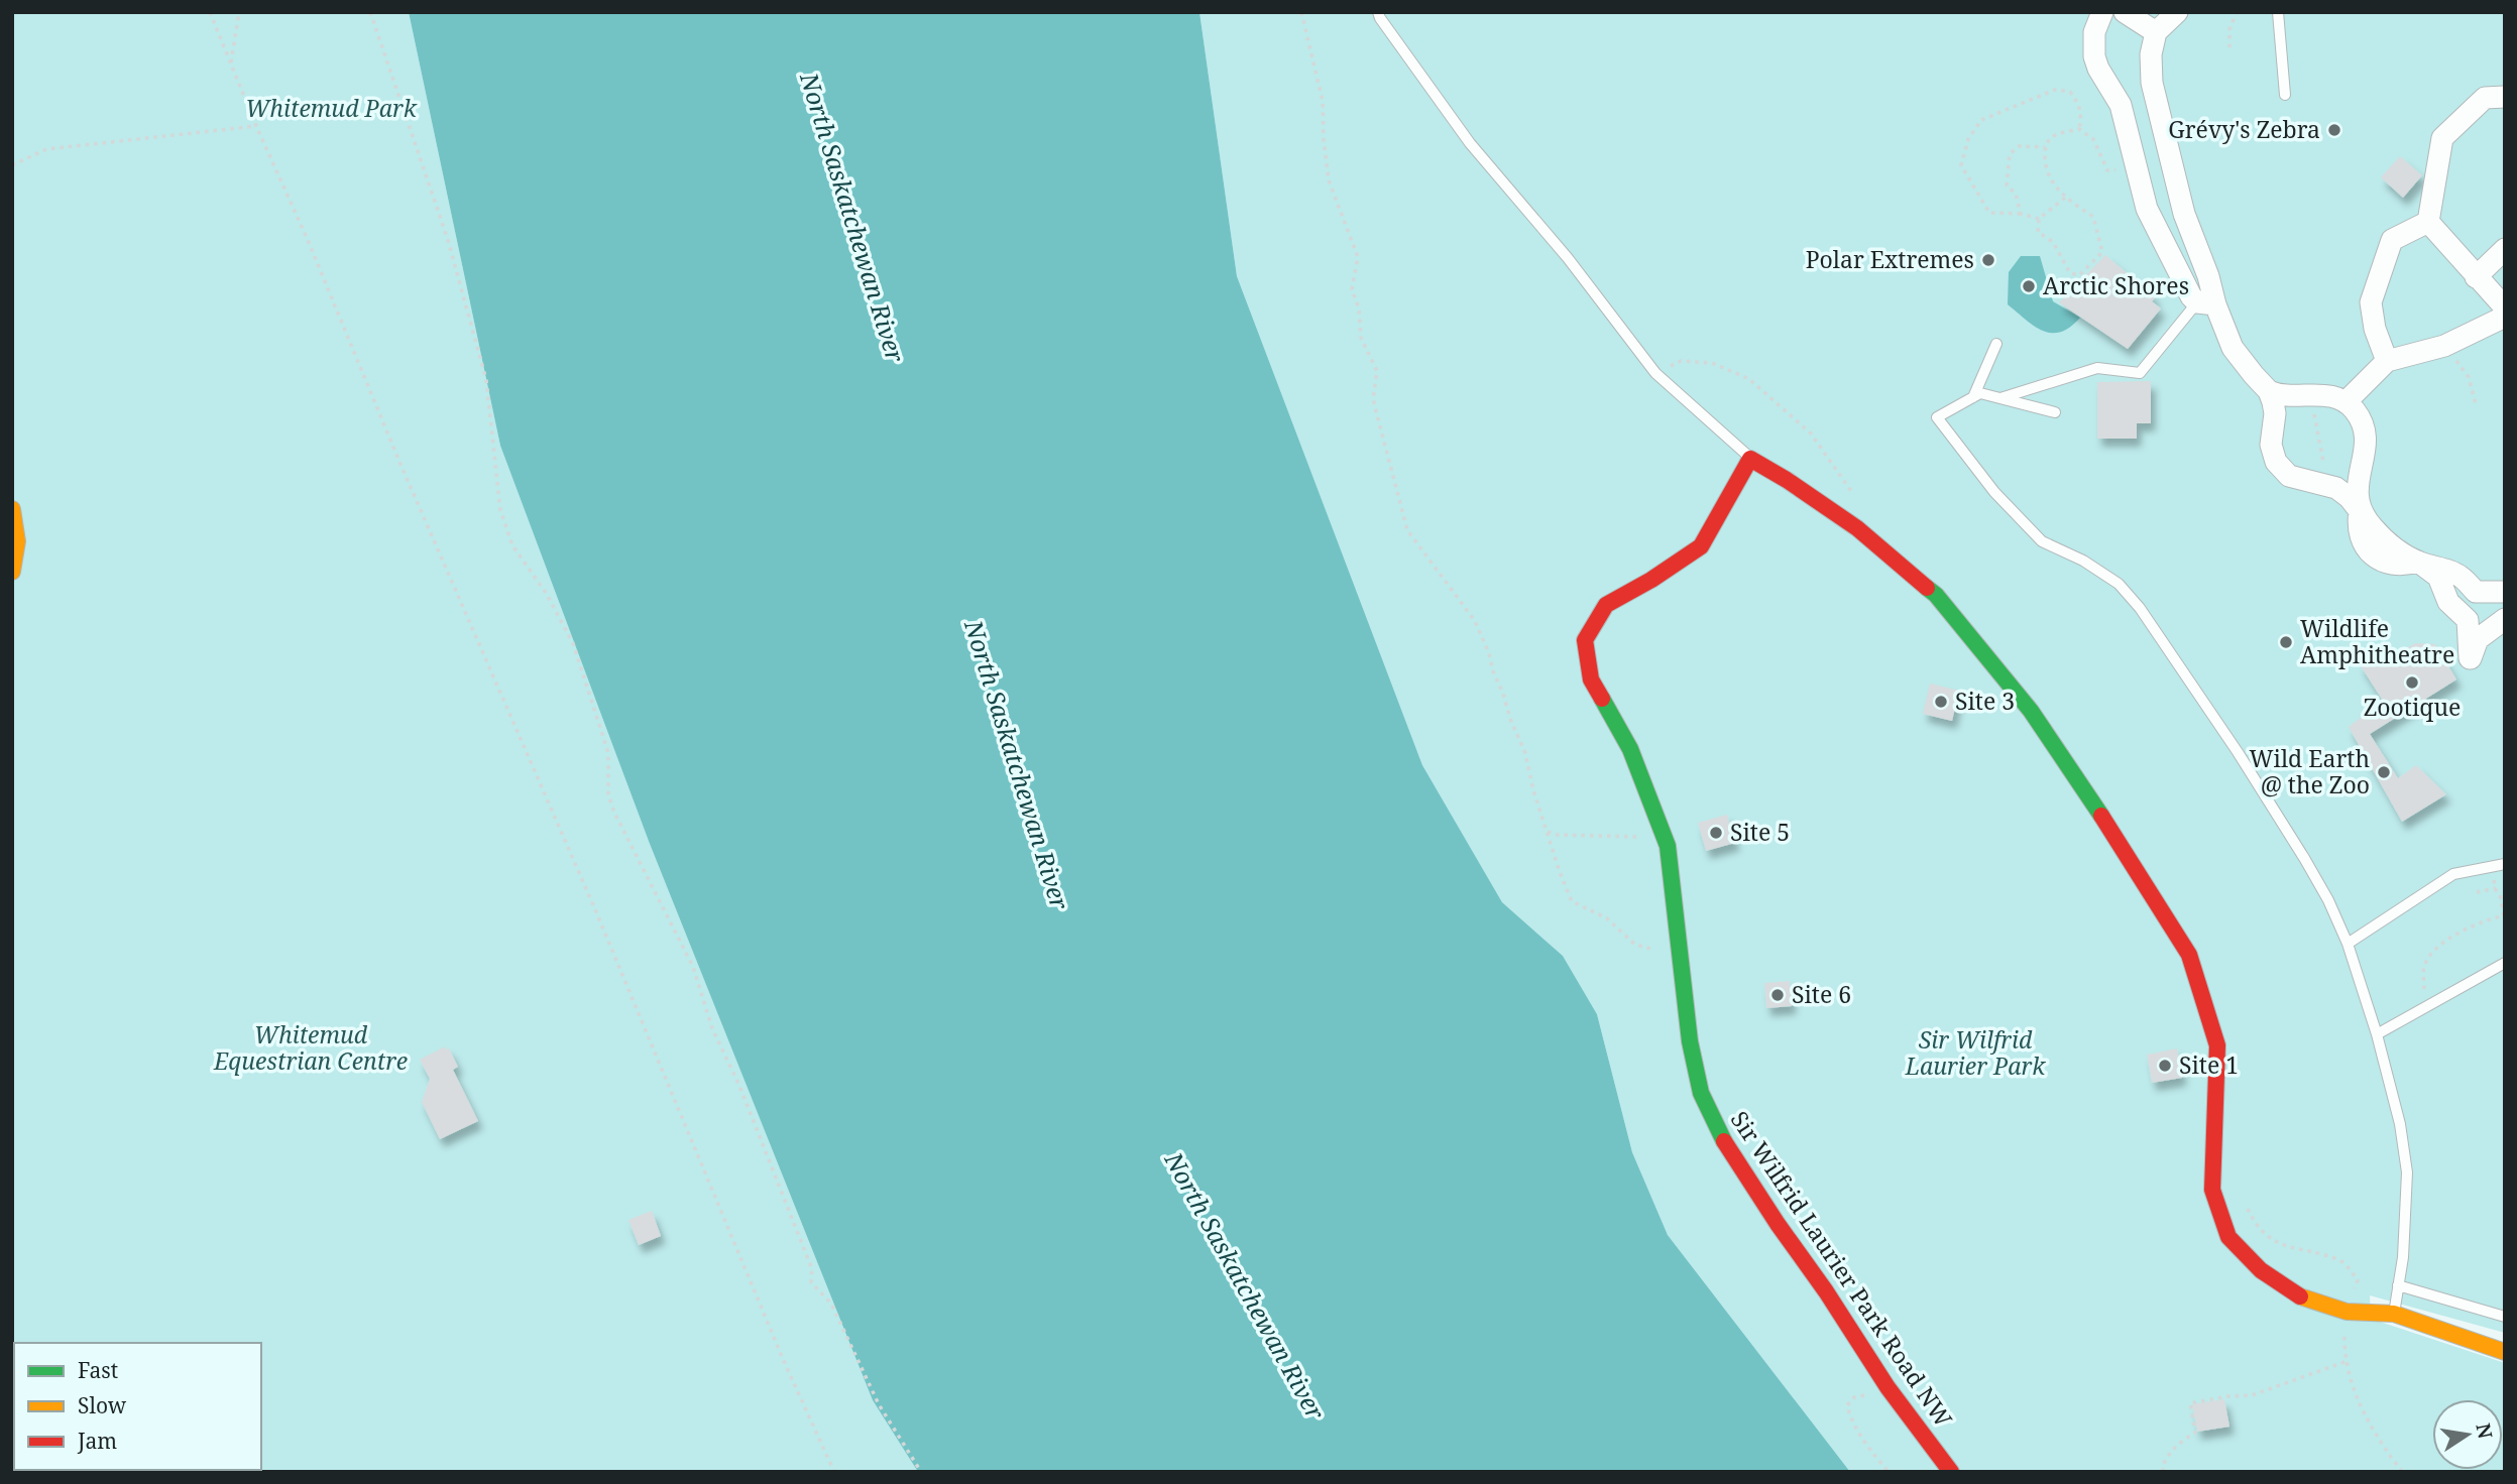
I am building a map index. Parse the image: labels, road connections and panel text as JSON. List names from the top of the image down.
{
  "streets": {
    "street": ["Sir Wilfrid Laurier Park Road NW"]
  },
  "water": ["North Saskatchewan River"],
  "parks": ["Whitemud Park", "Whitemud Equestrian Centre", "Sir Wilfrid Laurier Park"],
  "places": [
    "Grévy's Zebra",
    "Polar Extremes",
    "Arctic Shores",
    "Wildlife Amphitheatre",
    "Zootique",
    "Site 3",
    "Wild Earth @ the Zoo",
    "Site 5",
    "Site 6",
    "Site 1"
  ],
  "legend": ["Fast", "Slow", "Jam"],
  "north": "right"
}
